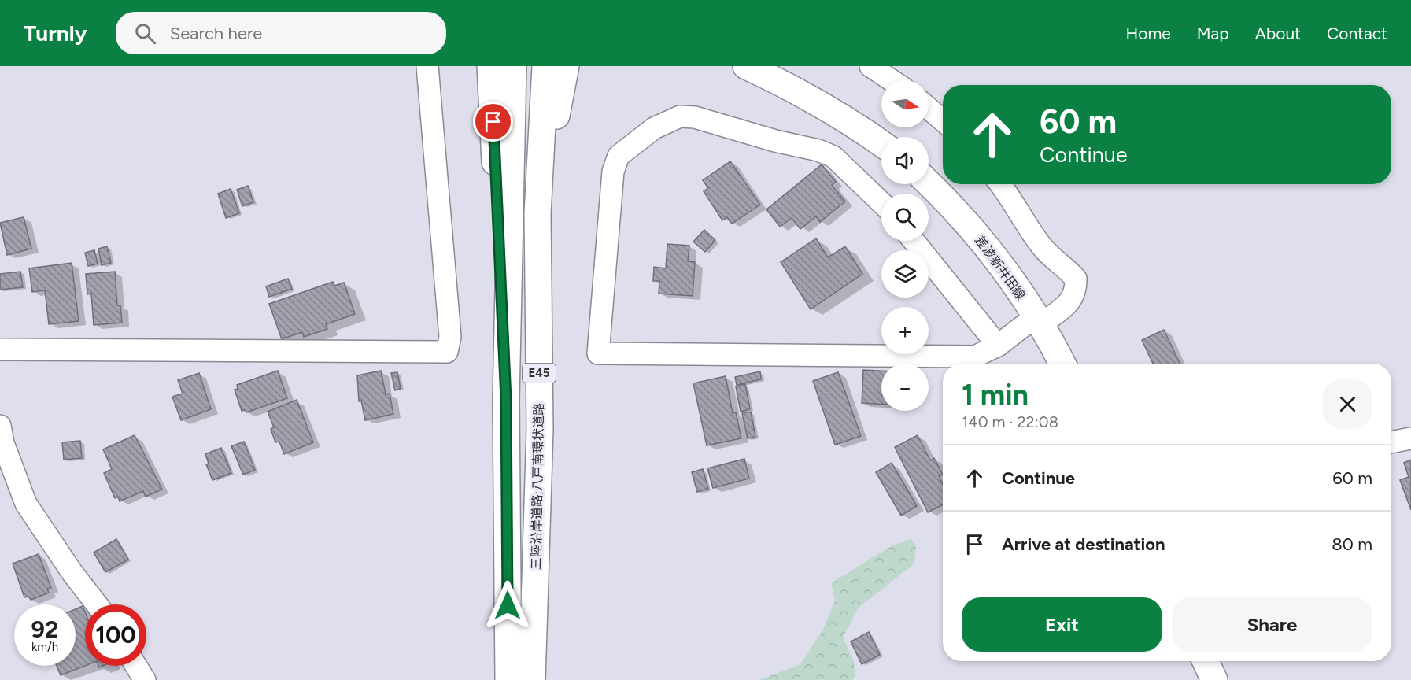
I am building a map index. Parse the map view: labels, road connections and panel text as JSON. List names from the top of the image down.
{
  "streets": {
    "main road": ["差波新井田線", "E45", "三陸沿岸道路;八戸南環状道路"]
  },
  "north": "right",
  "page": {
    "header": "Turnly",
    "search": "Search here",
    "nav": [
      "Home",
      "Map",
      "About",
      "Contact"
    ],
    "map_buttons": ["+", "−"],
    "turn": ["60 m", "Continue"],
    "heading": ["1 min", "140 m · 22:08"],
    "list": [
      {
        "name": "Continue",
        "value": "60 m"
      },
      {
        "name": "Arrive at destination",
        "value": "80 m"
      }
    ],
    "buttons": ["Exit", "Share"],
    "speed": "92 km/h",
    "limit": "100"
  }
}
